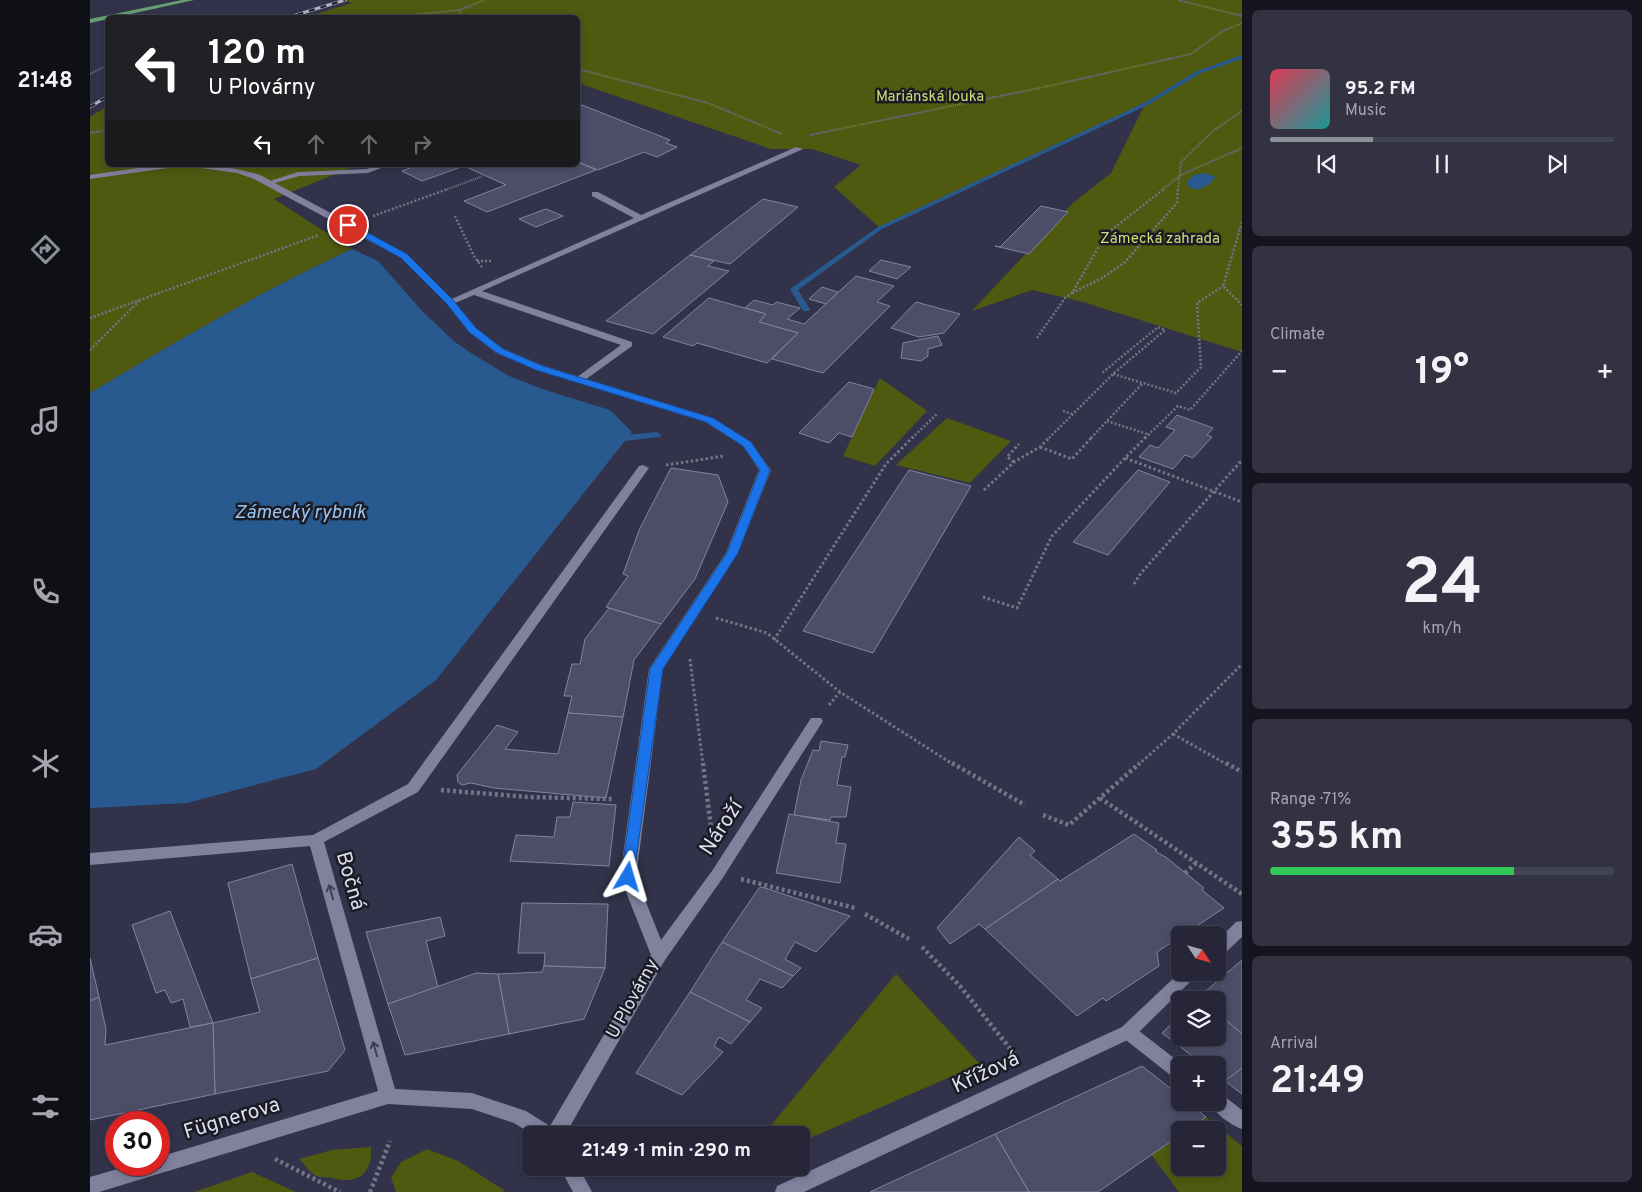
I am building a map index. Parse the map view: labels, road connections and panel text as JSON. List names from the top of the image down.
{
  "streets": {
    "street": [
      "Nároží",
      "Bočná",
      "U Plovárny",
      "Křížová",
      "Fügnerova"
    ]
  },
  "crossings": [
    ["Nároží", "U Plovárny"],
    ["Bočná", "Fügnerova"]
  ],
  "one_way": ["Bočná"],
  "water": ["Zámecký rybník"],
  "parks": ["Mariánská louka", "Zámecká zahrada"],
  "north": "bottom right",
  "page": {
    "tabs": "21:48",
    "turn": ["120 m", "U Plovárny"],
    "song": ["95.2 FM", "Music"],
    "tile": [
      "Climate",
      ["24", "km/h"],
      ["Range · 71%", "355 km"],
      ["Arrival", "21:49"]
    ],
    "heat": ["−", "19°", "+"],
    "map_buttons": ["+", "−"],
    "limit": "30",
    "trip": "21:49 · 1 min · 290 m"
  }
}
